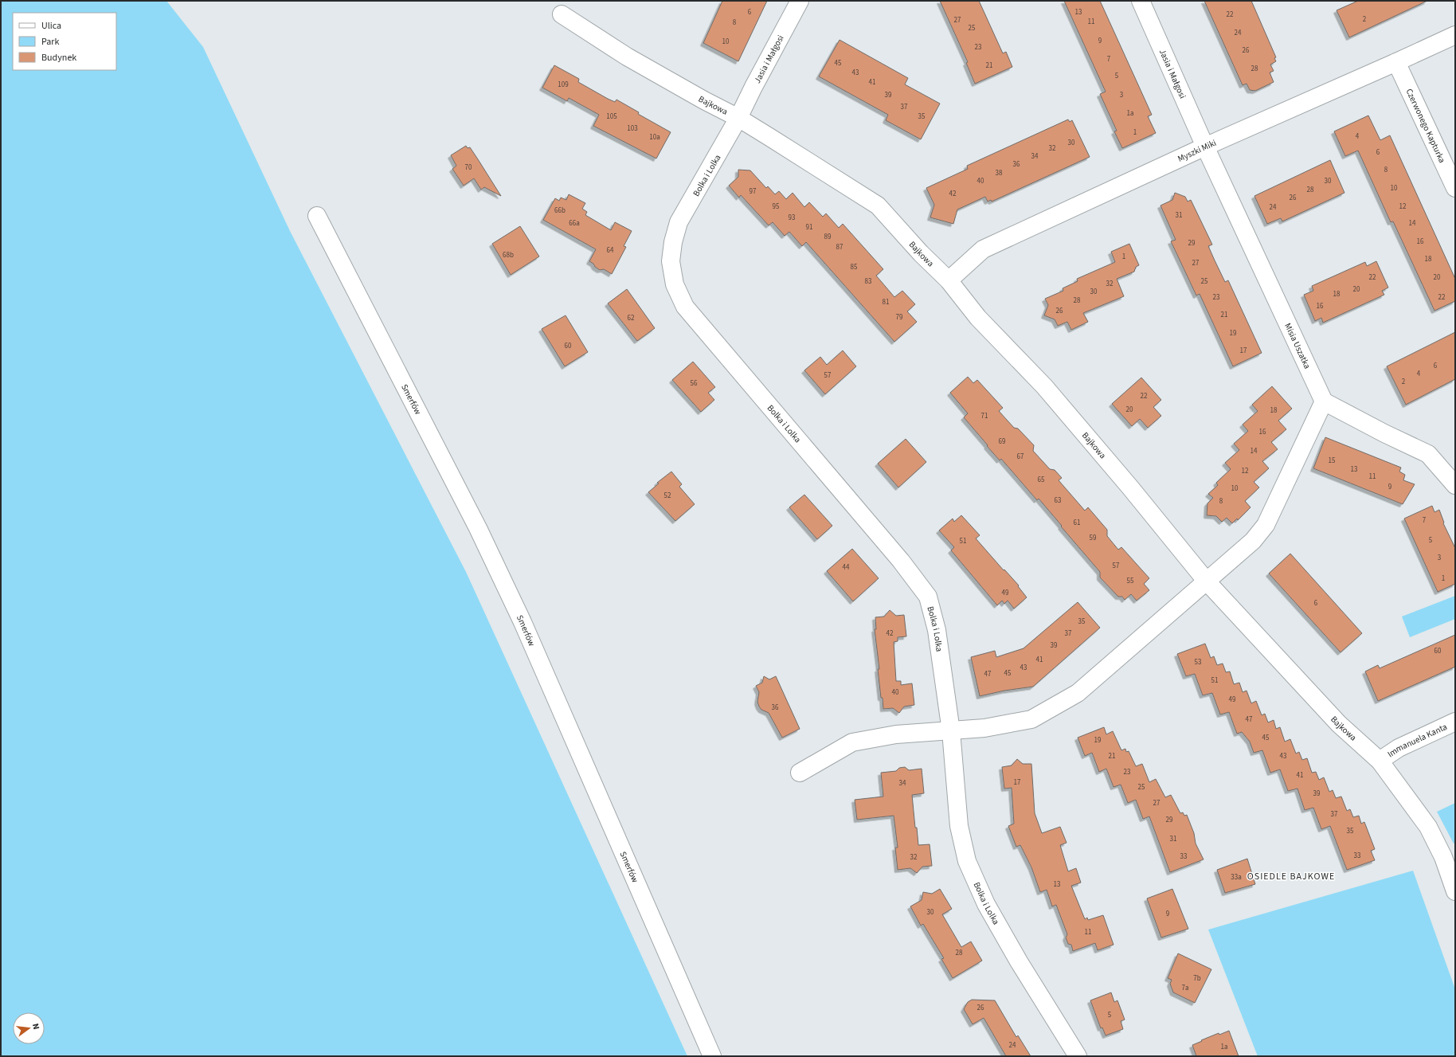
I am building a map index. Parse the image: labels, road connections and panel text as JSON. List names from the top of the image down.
{
  "streets": {
    "street": [
      "Jasia i Małgosi",
      "Bajkowa",
      "Czerwonego Kapturka",
      "Myszki Miki",
      "Bolka i Lolka",
      "Misia Uszatka",
      "Smerfów",
      "Immanuela Kanta"
    ]
  },
  "crossings": [
    ["Jasia i Małgosi", "Bajkowa"],
    ["Jasia i Małgosi", "Myszki Miki"],
    ["Jasia i Małgosi", "Bolka i Lolka"],
    ["Jasia i Małgosi", "Misia Uszatka"],
    ["Bajkowa", "Myszki Miki"],
    ["Bajkowa", "Bolka i Lolka"],
    ["Bajkowa", "Immanuela Kanta"],
    ["Czerwonego Kapturka", "Myszki Miki"],
    ["Myszki Miki", "Misia Uszatka"]
  ],
  "districts": ["OSIEDLE BAJKOWE"],
  "house_numbers": [
    "6",
    "13",
    "22",
    "2",
    "27",
    "11",
    "8",
    "25",
    "24",
    "9",
    "10",
    "23",
    "26",
    "7",
    "45",
    "21",
    "28",
    "43",
    "5",
    "41",
    "109",
    "39",
    "3",
    "37",
    "1a",
    "105",
    "35",
    "103",
    "1",
    "4",
    "10a",
    "30",
    "32",
    "6",
    "34",
    "36",
    "70",
    "8",
    "38",
    "40",
    "30",
    "10",
    "28",
    "97",
    "42",
    "26",
    "95",
    "12",
    "24",
    "66b",
    "31",
    "93",
    "66a",
    "14",
    "91",
    "89",
    "16",
    "29",
    "87",
    "64",
    "68b",
    "1",
    "18",
    "27",
    "85",
    "22",
    "20",
    "83",
    "25",
    "32",
    "20",
    "30",
    "18",
    "23",
    "22",
    "28",
    "81",
    "16",
    "26",
    "21",
    "79",
    "62",
    "19",
    "60",
    "17",
    "6",
    "4",
    "57",
    "2",
    "56",
    "22",
    "20",
    "18",
    "71",
    "16",
    "69",
    "14",
    "67",
    "15",
    "13",
    "12",
    "11",
    "65",
    "9",
    "10",
    "52",
    "63",
    "8",
    "7",
    "61",
    "59",
    "5",
    "51",
    "3",
    "57",
    "44",
    "1",
    "55",
    "49",
    "6",
    "35",
    "42",
    "37",
    "39",
    "60",
    "41",
    "53",
    "43",
    "45",
    "47",
    "51",
    "40",
    "49",
    "36",
    "47",
    "45",
    "19",
    "21",
    "43",
    "23",
    "41",
    "17",
    "34",
    "25",
    "39",
    "27",
    "37",
    "29",
    "35",
    "31",
    "33",
    "33",
    "32",
    "33a",
    "13",
    "30",
    "9",
    "11",
    "28",
    "7b",
    "7a",
    "26",
    "5",
    "24",
    "1a"
  ],
  "legend": ["Ulica", "Park", "Budynek"],
  "north": "right"
}
